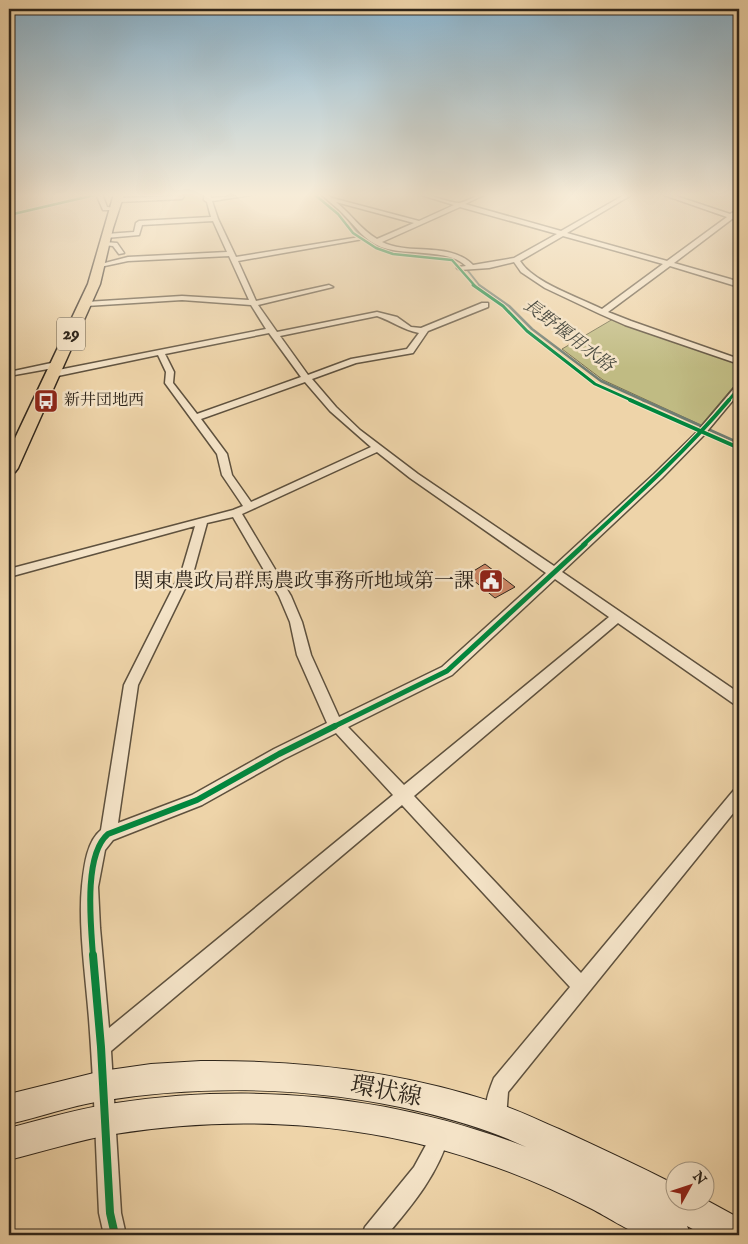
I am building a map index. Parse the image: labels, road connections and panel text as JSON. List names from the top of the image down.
{
  "streets": {
    "main road": ["29"],
    "street": ["環状線"]
  },
  "water": ["長野堰用水路"],
  "places": {
    "bus stop": ["新井団地西"],
    "public building": ["関東農政局群馬農政事務所地域第一課"]
  },
  "north": "top right"
}
